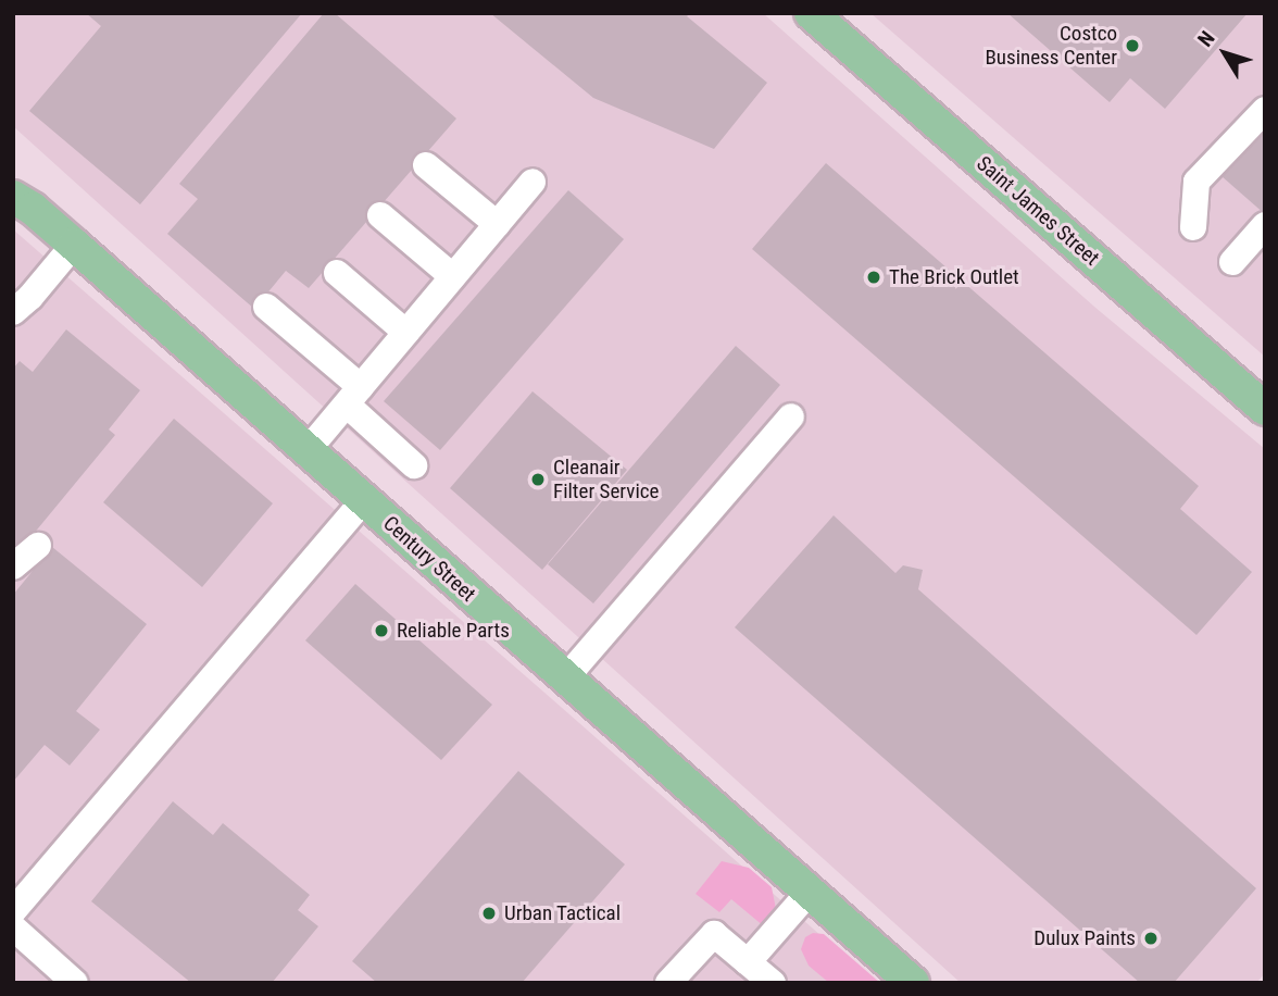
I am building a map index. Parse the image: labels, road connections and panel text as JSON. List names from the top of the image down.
{
  "streets": {
    "main road": ["Saint James Street", "Century Street"]
  },
  "places": [
    "Costco Business Center",
    "The Brick Outlet",
    "Cleanair Filter Service",
    "Reliable Parts",
    "Urban Tactical",
    "Dulux Paints"
  ],
  "north": "top left"
}
